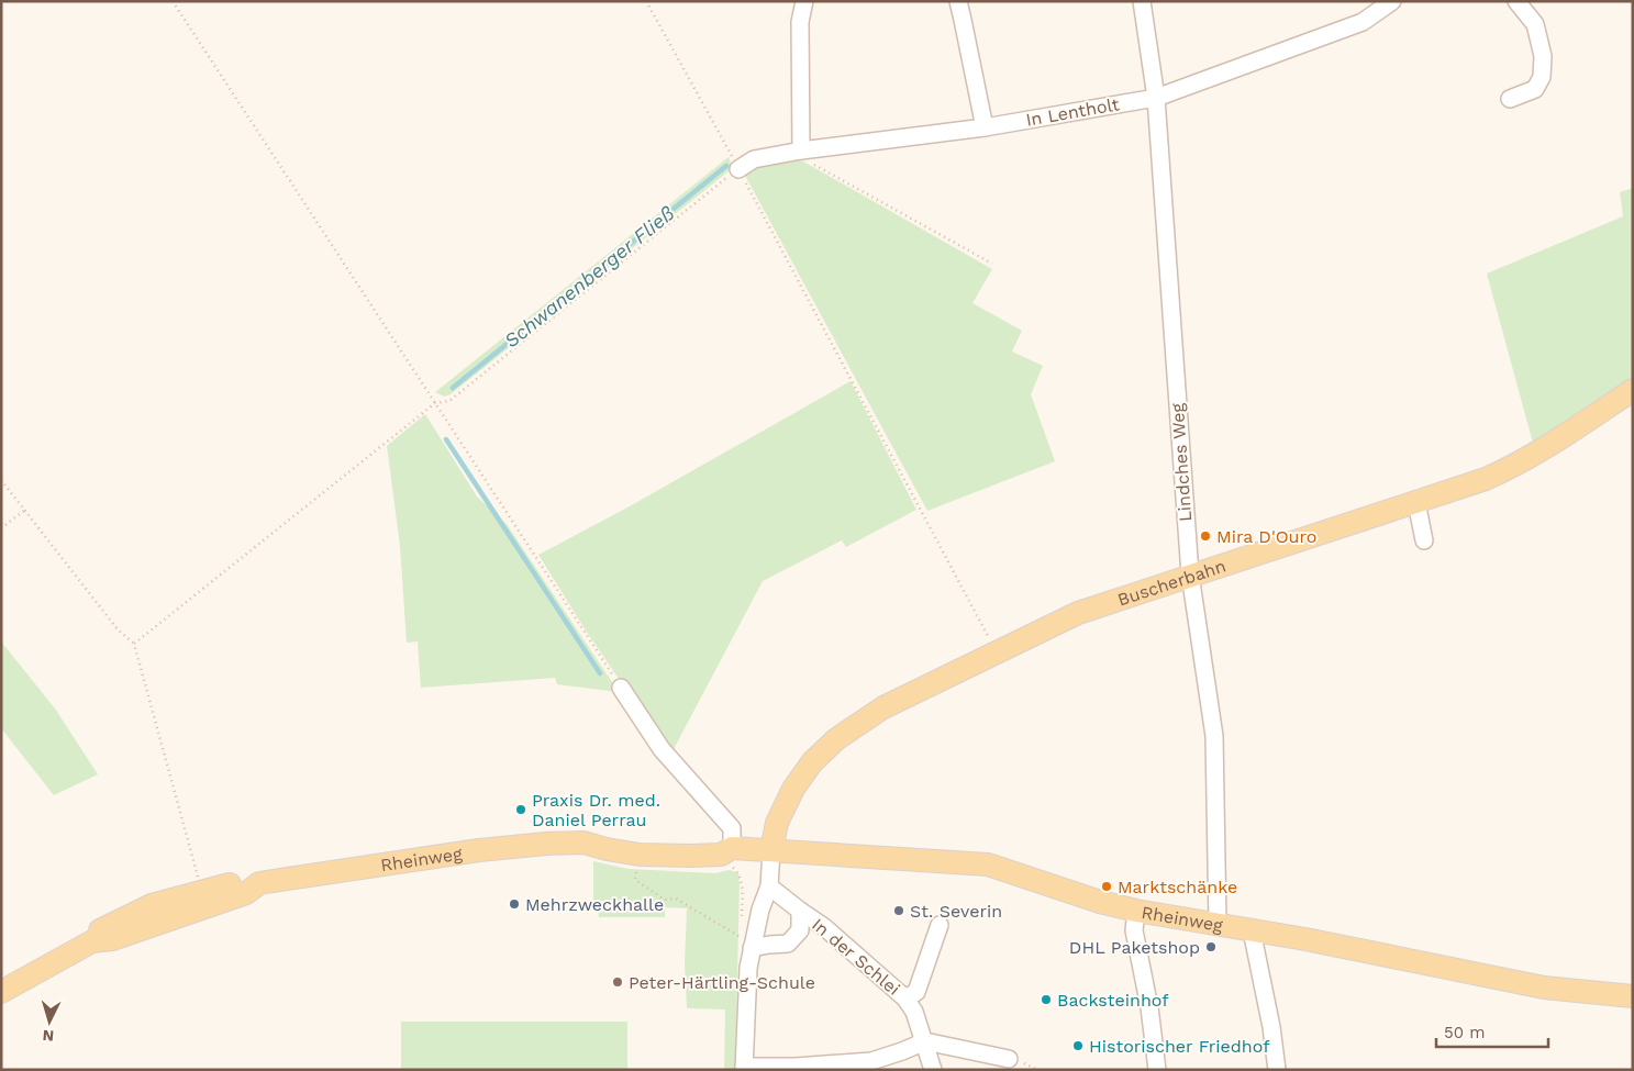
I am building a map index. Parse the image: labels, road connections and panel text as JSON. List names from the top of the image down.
{
  "streets": {
    "main road": ["Buscherbahn", "Rheinweg"],
    "street": ["In Lentholt", "Lindches Weg", "In der Schlei"]
  },
  "crossings": [
    ["In Lentholt", "Lindches Weg"],
    ["Lindches Weg", "Buscherbahn"],
    ["Lindches Weg", "Rheinweg"],
    ["Buscherbahn", "Rheinweg"]
  ],
  "water": ["Schwanenberger Fließ"],
  "places": [
    "Mira D'Ouro",
    "Praxis Dr. med. Daniel Perrau",
    "Marktschänke",
    "Mehrzweckhalle",
    "St. Severin",
    "DHL Paketshop",
    "Peter-Härtling-Schule",
    "Backsteinhof",
    "Historischer Friedhof"
  ],
  "scale_bar": "50 m",
  "north": "bottom"
}
